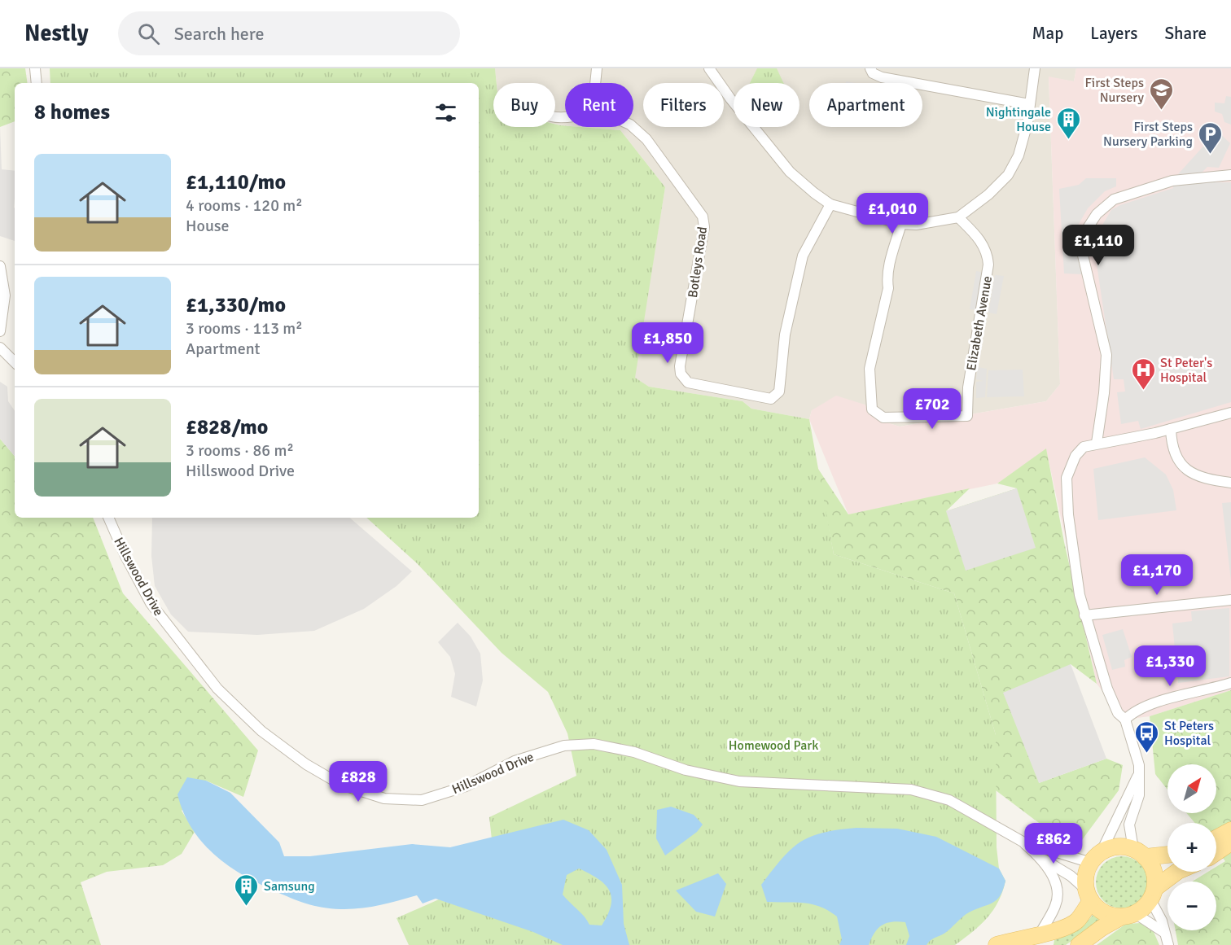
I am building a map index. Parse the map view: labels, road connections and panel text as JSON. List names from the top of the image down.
{
  "streets": {
    "street": ["Botleys Road", "Elizabeth Avenue", "Hillswood Drive"]
  },
  "parks": ["Homewood Park"],
  "places": {
    "school or university": ["First Steps Nursery"],
    "building": ["Nightingale House", "Samsung"],
    "parking": ["First Steps Nursery Parking"],
    "hospital": ["St Peter's Hospital"],
    "bus stop": ["St Peters Hospital"]
  },
  "north": "top right",
  "page": {
    "header": "Nestly",
    "search": "Search here",
    "nav": ["Map", "Layers", "Share"],
    "chip": [
      "Buy",
      "Rent",
      "Filters",
      "New",
      "Apartment"
    ],
    "heading": "8 homes",
    "list": [
      {
        "name": "£1,110/mo",
        "note": "4 rooms · 120 m² · House"
      },
      {
        "name": "£1,330/mo",
        "note": "3 rooms · 113 m² · Apartment"
      },
      {
        "name": "£828/mo",
        "note": "3 rooms · 86 m² · Hillswood Drive"
      }
    ],
    "price": [
      "£1,010",
      "£1,110",
      "£1,850",
      "£702",
      "£1,170",
      "£1,330",
      "£828",
      "£862"
    ],
    "map_buttons": ["+", "−"]
  }
}
